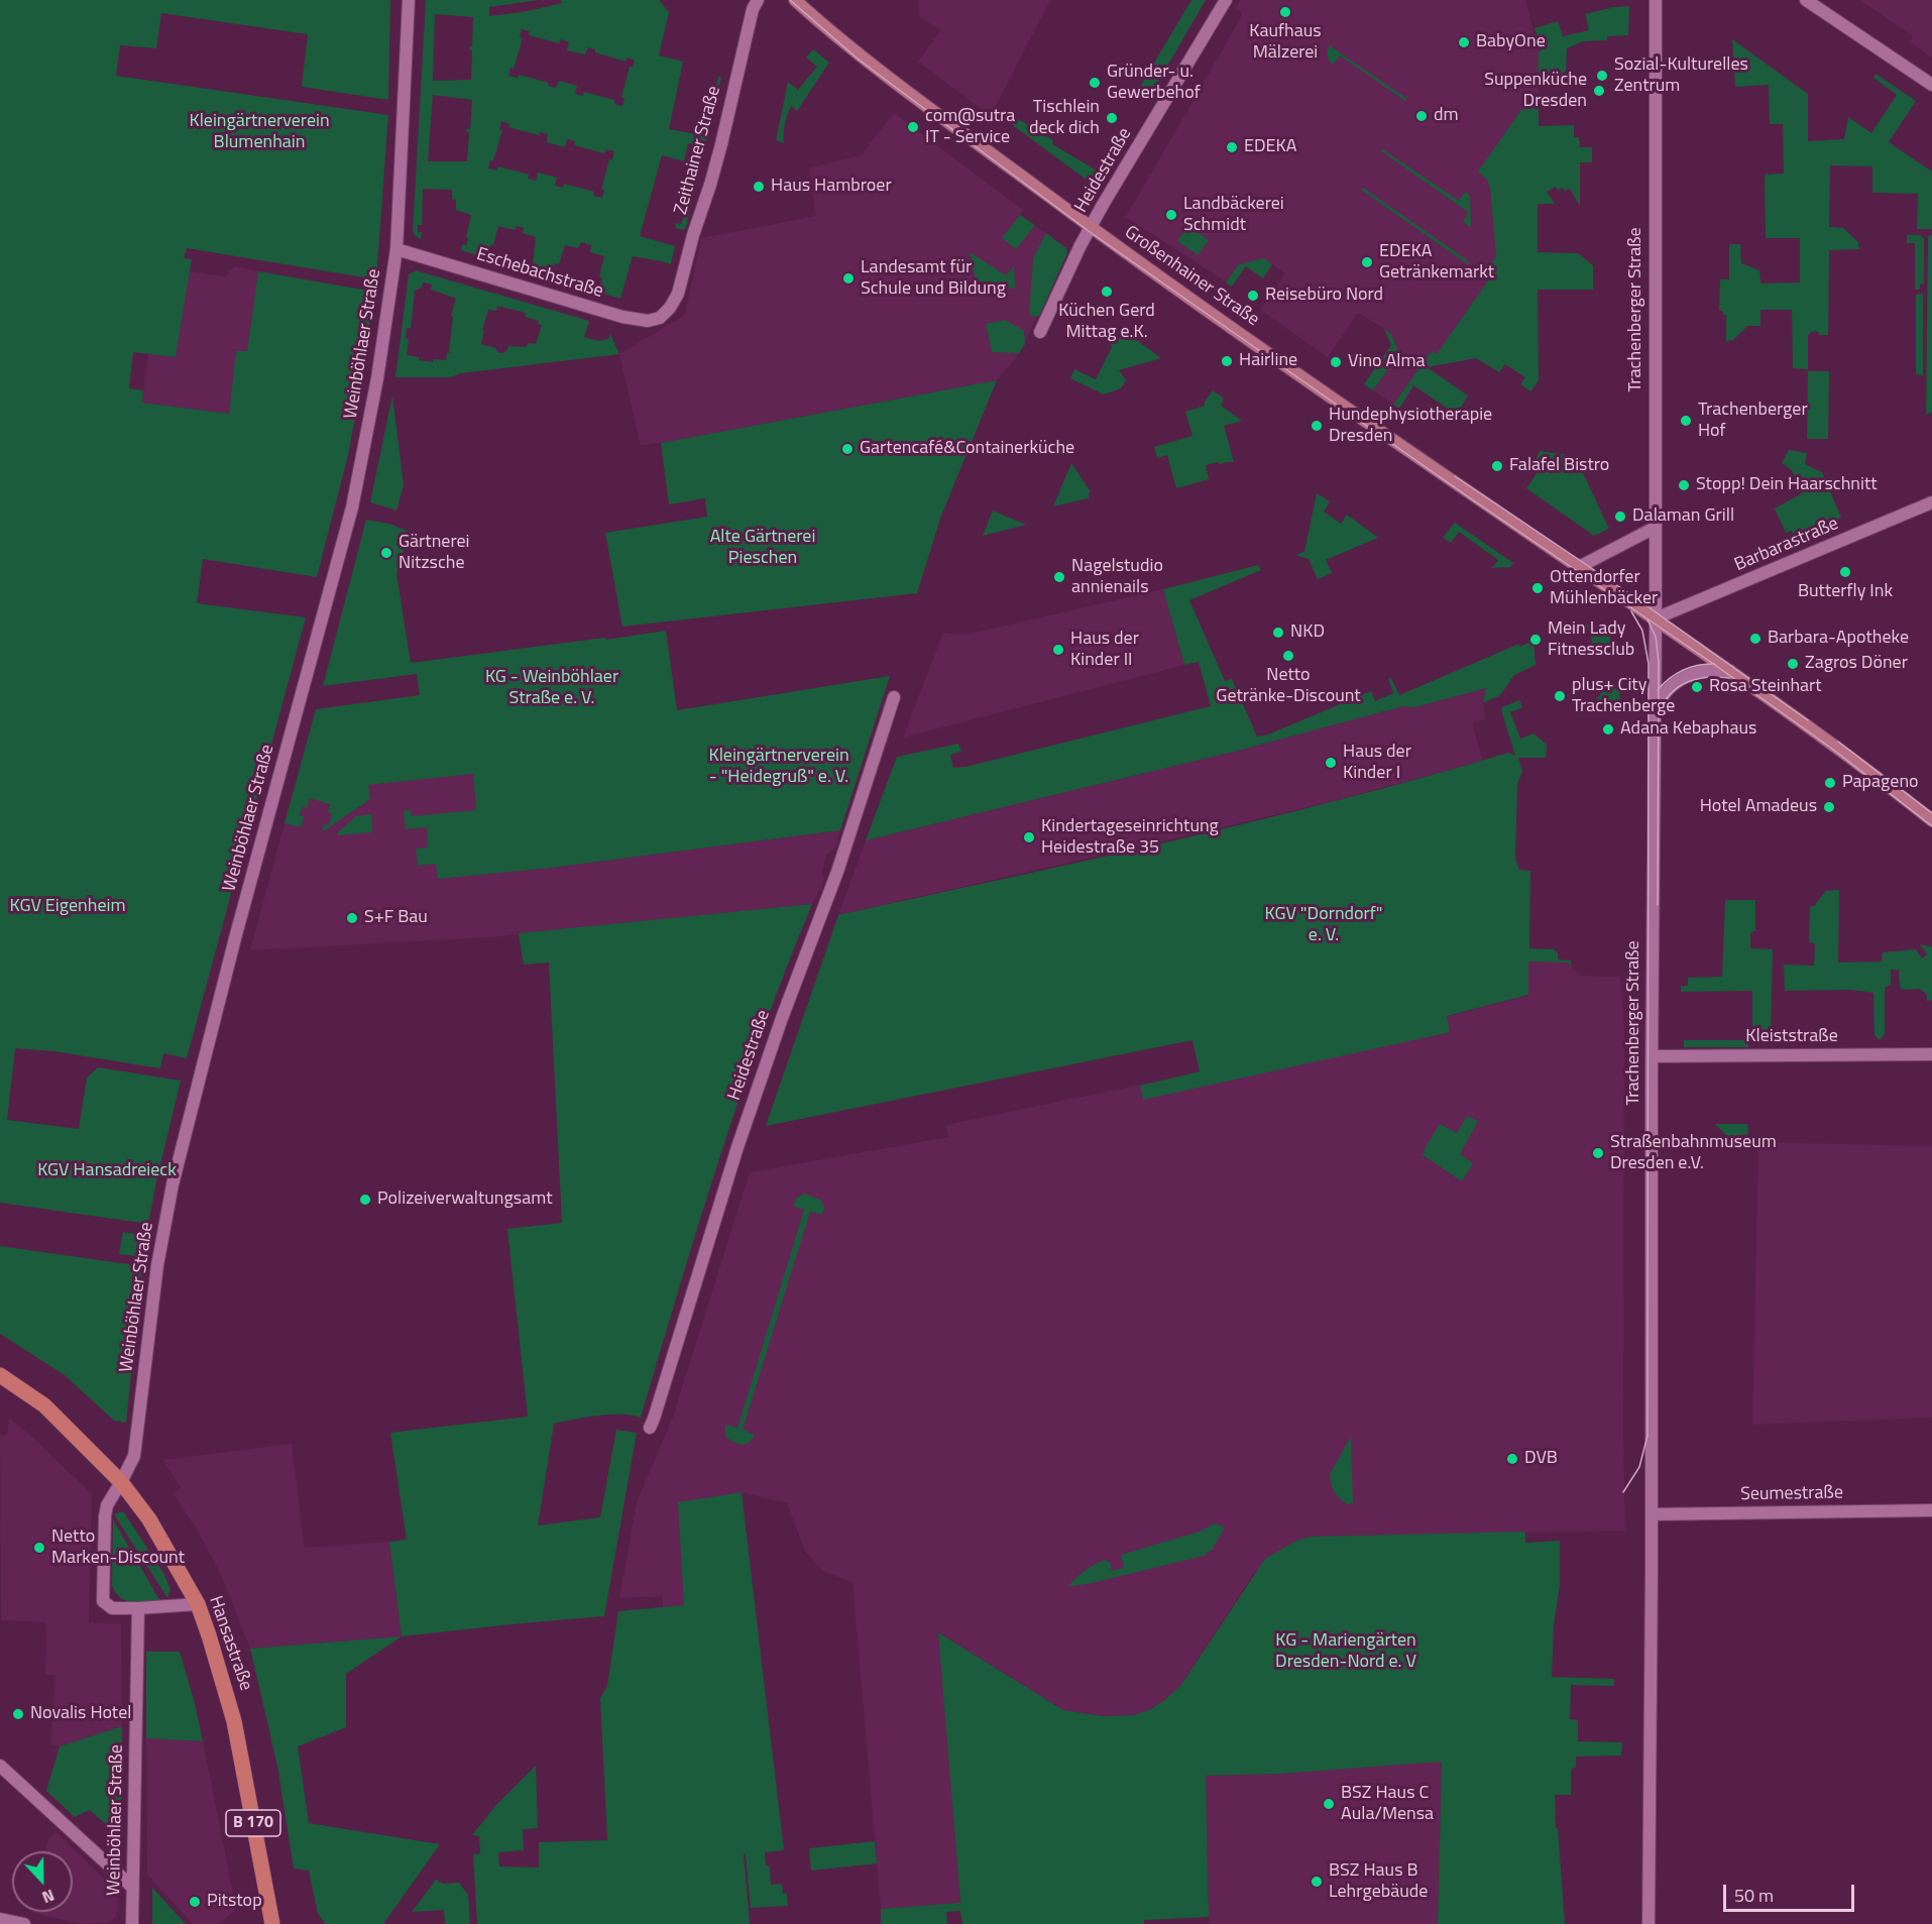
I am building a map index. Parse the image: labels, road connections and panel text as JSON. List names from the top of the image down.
{
  "streets": {
    "main road": ["Großenhainer Straße", "Hansastraße", "B 170"],
    "street": [
      "Zeithainer Straße",
      "Heidestraße",
      "Eschebachstraße",
      "Trachenberger Straße",
      "Weinböhlaer Straße",
      "Barbarastraße",
      "Kleiststraße",
      "Seumestraße"
    ]
  },
  "crossings": [
    ["Zeithainer Straße", "Eschebachstraße"],
    ["Heidestraße", "Großenhainer Straße"],
    ["Eschebachstraße", "Weinböhlaer Straße"],
    ["Großenhainer Straße", "Trachenberger Straße"],
    ["Großenhainer Straße", "Barbarastraße"],
    ["Trachenberger Straße", "Barbarastraße"],
    ["Trachenberger Straße", "Kleiststraße"],
    ["Trachenberger Straße", "Seumestraße"],
    ["Weinböhlaer Straße", "Hansastraße"]
  ],
  "parks": [
    "Kleingärtnerverein Blumenhain",
    "Alte Gärtnerei Pieschen",
    "KG - Weinböhlaer Straße e. V.",
    "Kleingärtnerverein - \"Heidegruß\" e. V.",
    "KGV Eigenheim",
    "KGV \"Dorndorf\" e. V.",
    "KGV Hansadreieck",
    "KG - Mariengärten Dresden-Nord e. V"
  ],
  "places": [
    "Kaufhaus Mälzerei",
    "BabyOne",
    "Sozial-Kulturelles Zentrum",
    "Gründer- u. Gewerbehof",
    "Suppenküche Dresden",
    "dm",
    "Tischlein deck dich",
    "com@sutra IT - Service",
    "EDEKA",
    "Haus Hambroer",
    "Landbäckerei Schmidt",
    "EDEKA Getränkemarkt",
    "Landesamt für Schule und Bildung",
    "Küchen Gerd Mittag e.K.",
    "Reisebüro Nord",
    "Hairline",
    "Vino Alma",
    "Trachenberger Hof",
    "Hundephysiotherapie Dresden",
    "Gartencafé&Containerküche",
    "Falafel Bistro",
    "Stopp! Dein Haarschnitt",
    "Dalaman Grill",
    "Gärtnerei Nitzsche",
    "Butterfly Ink",
    "Nagelstudio annienails",
    "Ottendorfer Mühlenbäcker",
    "NKD",
    "Barbara-Apotheke",
    "Mein Lady Fitnessclub",
    "Haus der Kinder II",
    "Netto Getränke-Discount",
    "Zagros Döner",
    "Rosa Steinhart",
    "plus+ City Trachenberge",
    "Adana Kebaphaus",
    "Haus der Kinder I",
    "Papageno",
    "Hotel Amadeus",
    "Kindertageseinrichtung Heidestraße 35",
    "S+F Bau",
    "Straßenbahnmuseum Dresden e.V.",
    "Polizeiverwaltungsamt",
    "DVB",
    "Netto Marken-Discount",
    "Novalis Hotel",
    "BSZ Haus C Aula/Mensa",
    "BSZ Haus B Lehrgebäude",
    "Pitstop"
  ],
  "scale_bar": "50 m",
  "north": "bottom"
}
